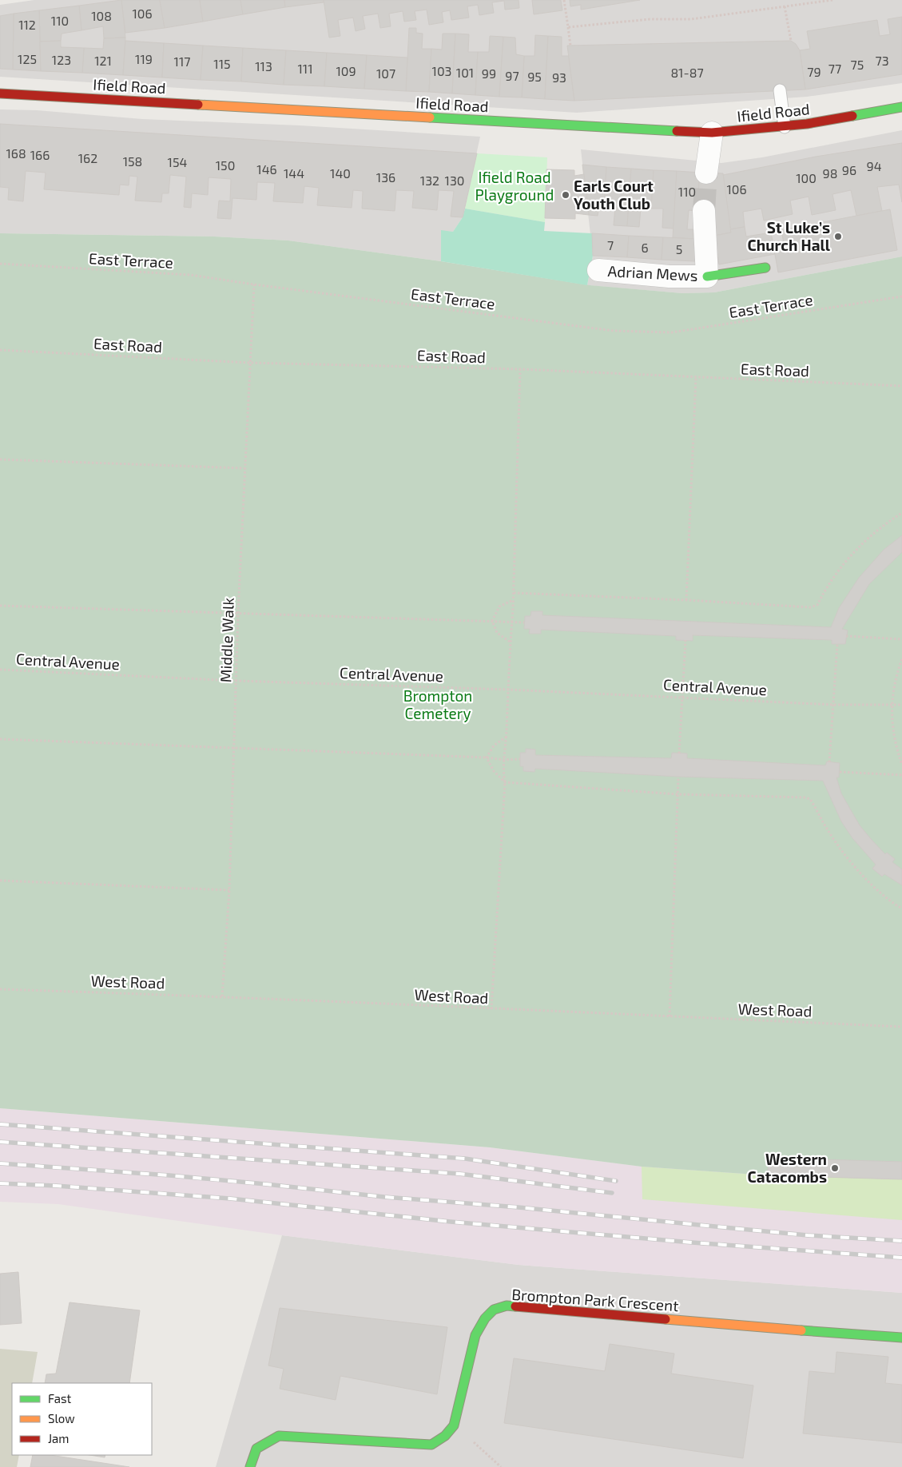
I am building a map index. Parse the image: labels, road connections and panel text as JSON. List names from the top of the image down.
{
  "streets": {
    "street": ["Ifield Road", "Adrian Mews", "Brompton Park Crescent"],
    "path": [
      "East Terrace",
      "East Road",
      "Middle Walk",
      "Central Avenue",
      "West Road"
    ]
  },
  "crossings": [
    ["East Terrace", "Middle Walk"],
    ["East Road", "Middle Walk"],
    ["Middle Walk", "Central Avenue"],
    ["Middle Walk", "West Road"]
  ],
  "parks": ["Ifield Road Playground", "Brompton Cemetery"],
  "places": ["Earls Court Youth Club", "St Luke’s Church Hall", "Western Catacombs"],
  "house_numbers": [
    "106",
    "108",
    "110",
    "112",
    "125",
    "119",
    "123",
    "121",
    "73",
    "117",
    "115",
    "75",
    "113",
    "111",
    "77",
    "109",
    "103",
    "79",
    "101",
    "81-87",
    "107",
    "99",
    "97",
    "95",
    "93",
    "168",
    "166",
    "162",
    "158",
    "154",
    "150",
    "94",
    "146",
    "96",
    "144",
    "140",
    "98",
    "136",
    "100",
    "132",
    "130",
    "106",
    "110",
    "7",
    "6",
    "5"
  ],
  "legend": ["Fast", "Slow", "Jam"]
}
